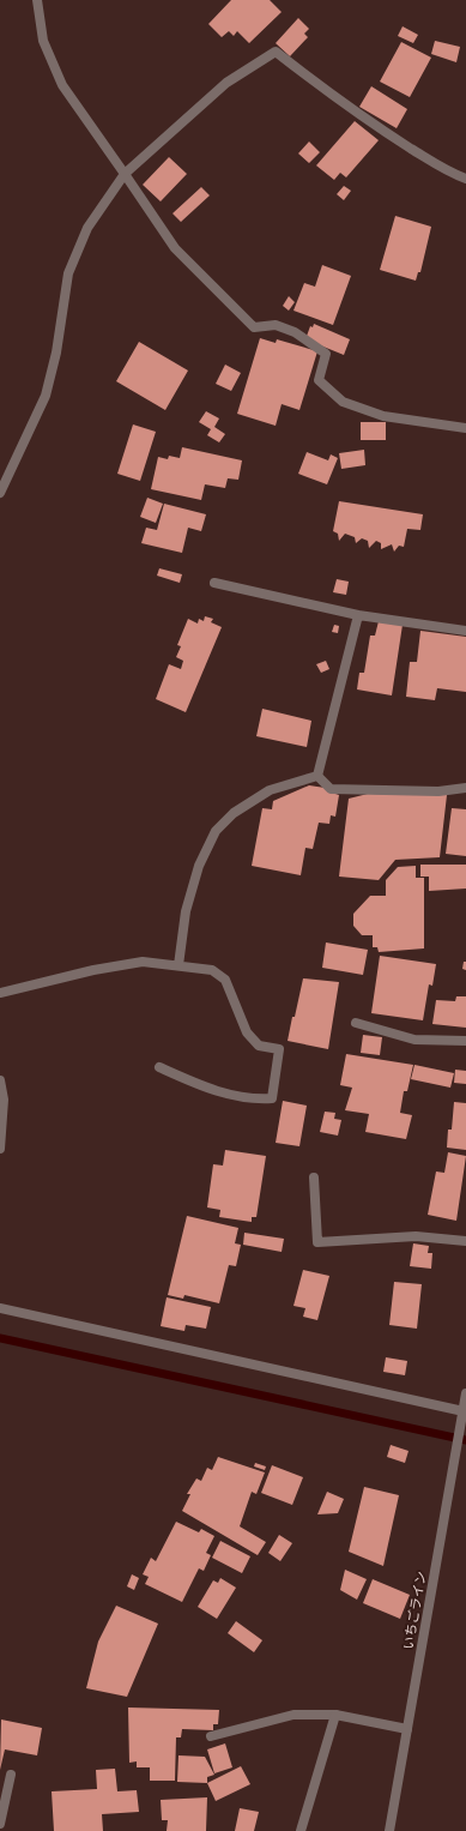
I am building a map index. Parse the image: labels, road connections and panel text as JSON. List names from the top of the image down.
{
  "streets": {
    "street": ["いちごライン"]
  }
}
